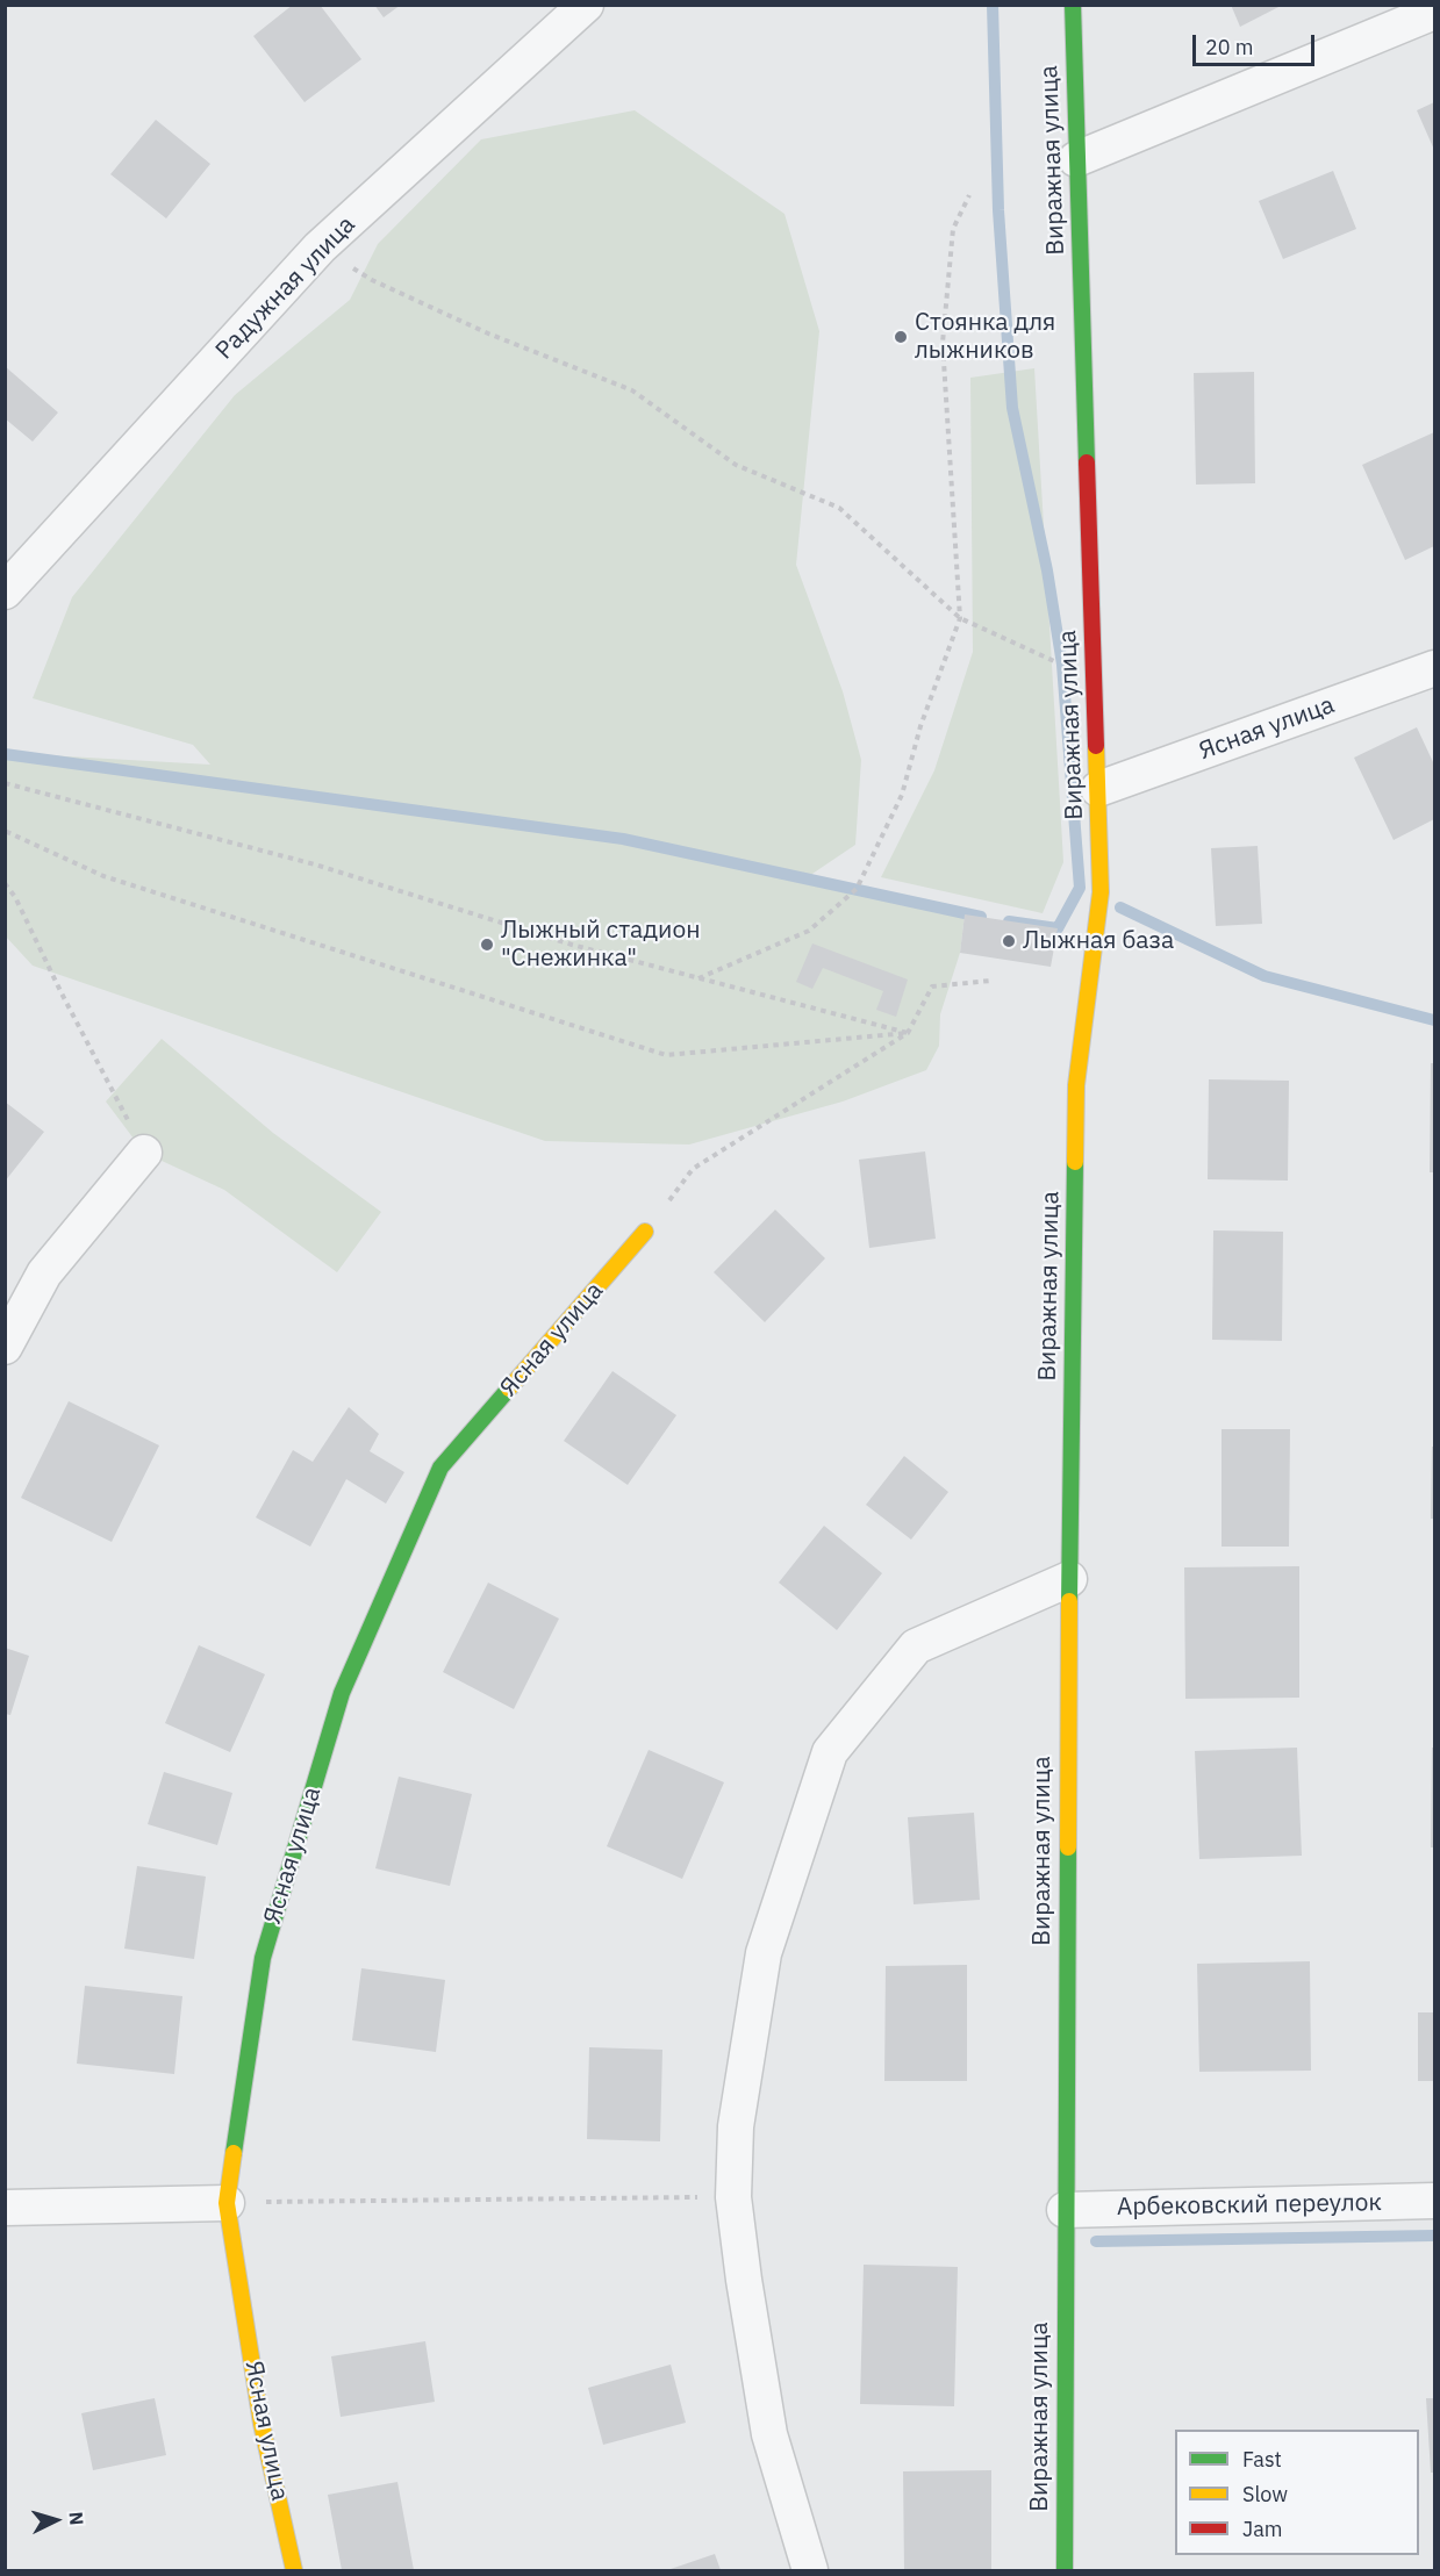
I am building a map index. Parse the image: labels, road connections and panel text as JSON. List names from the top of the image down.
{
  "streets": {
    "street": [
      "Виражная улица",
      "Радужная улица",
      "Ясная улица",
      "Арбековский переулок"
    ]
  },
  "crossings": [
    ["Виражная улица", "Ясная улица"],
    ["Виражная улица", "Арбековский переулок"]
  ],
  "places": ["Стоянка для лыжников", "Лыжная база", "Лыжный стадион \"Снежинка\""],
  "legend": ["Fast", "Slow", "Jam"],
  "scale_bar": "20 m",
  "north": "right"
}
